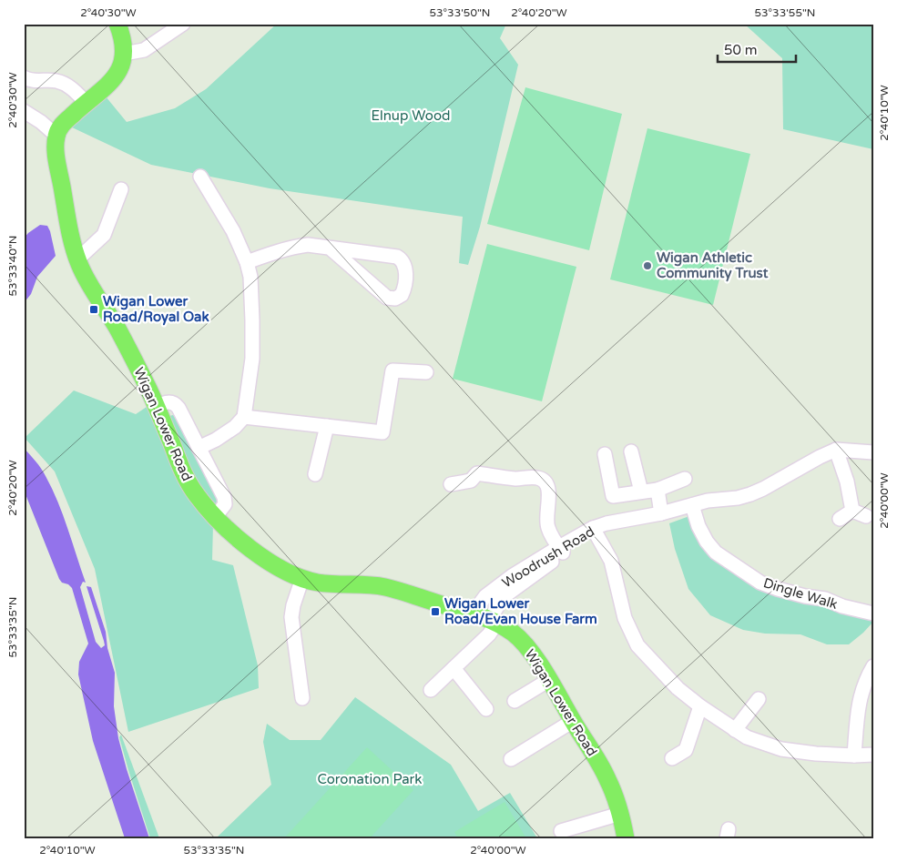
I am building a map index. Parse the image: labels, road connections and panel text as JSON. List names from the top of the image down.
{
  "streets": {
    "main road": ["Wigan Lower Road"],
    "street": ["Woodrush Road", "Dingle Walk"]
  },
  "crossings": [
    ["Wigan Lower Road", "Woodrush Road"],
    ["Woodrush Road", "Dingle Walk"]
  ],
  "parks": ["Elnup Wood", "Coronation Park"],
  "places": {
    "other": ["Wigan Athletic Community Trust"],
    "transit": ["Wigan Lower Road/Royal Oak", "Wigan Lower Road/Evan House Farm"]
  },
  "scale_bar": "50 m",
  "coordinates": [
    "2°40'30\"W",
    "53°33'50\"N",
    "2°40'20\"W",
    "53°33'55\"N",
    "2°40'10\"W",
    "53°33'40\"N",
    "2°40'00\"W",
    "53°33'35\"N"
  ]
}
